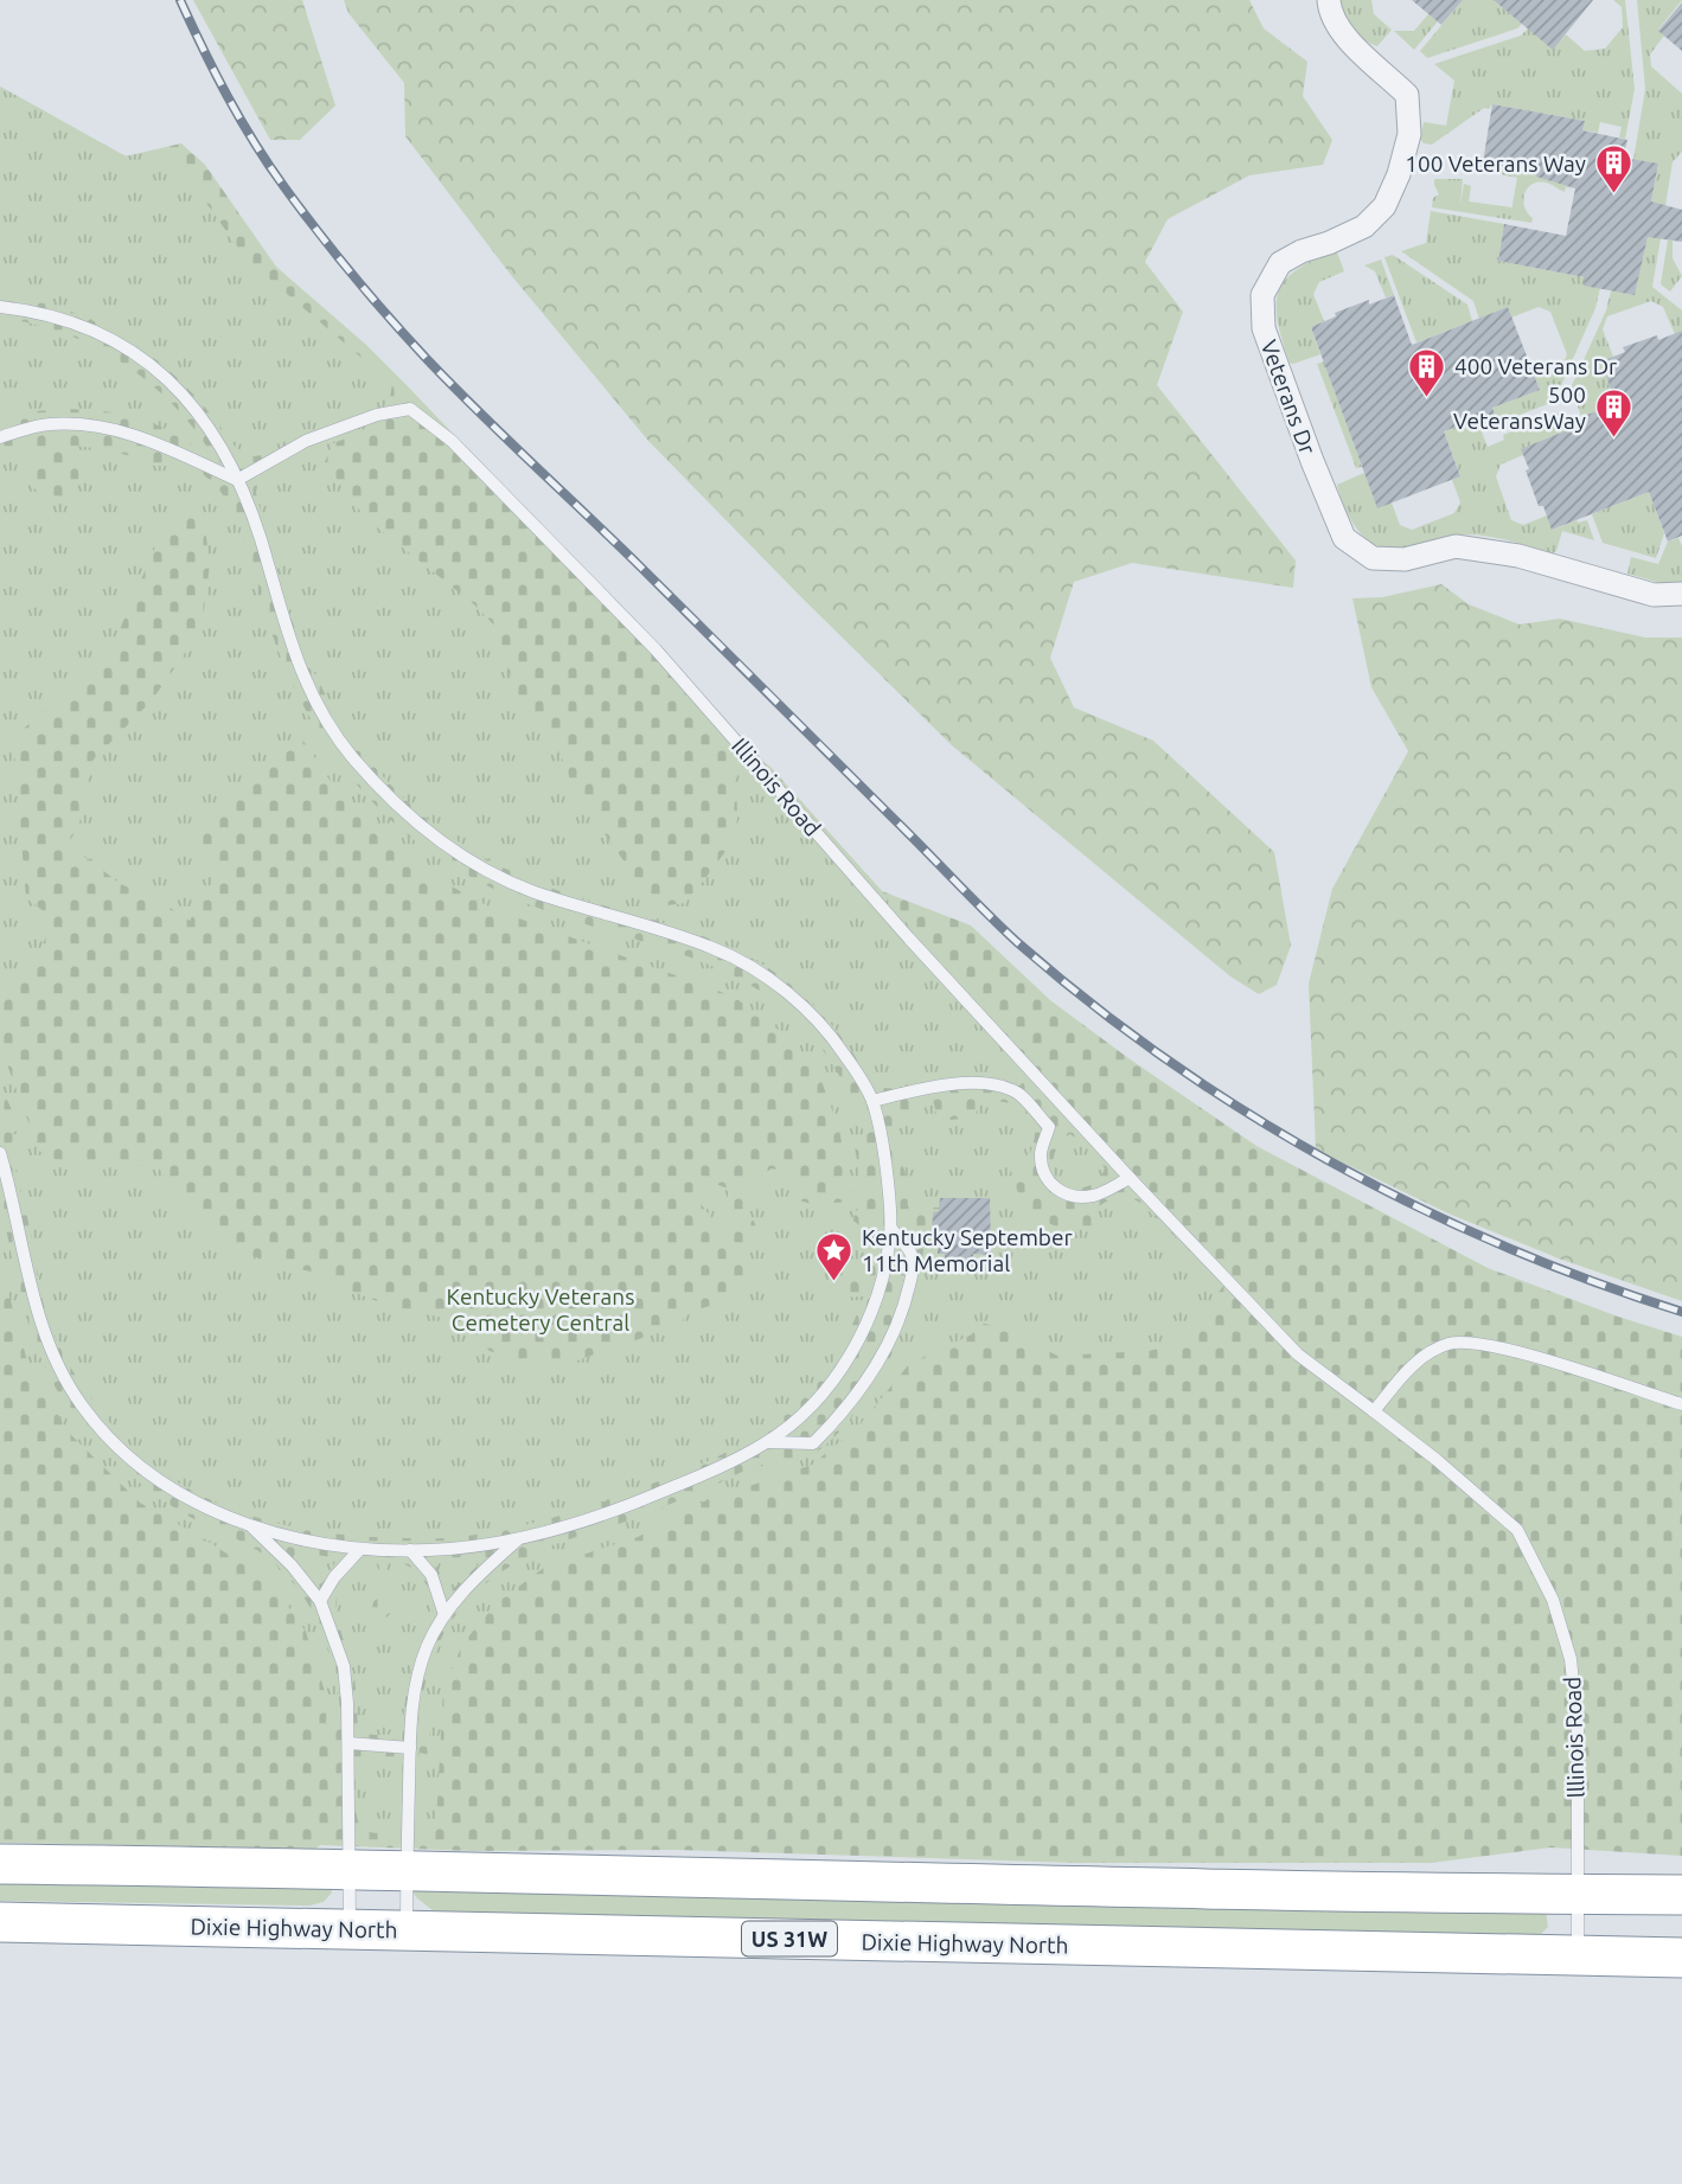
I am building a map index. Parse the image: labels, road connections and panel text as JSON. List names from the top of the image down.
{
  "streets": {
    "highway": ["Dixie Highway North", "US 31W"],
    "street": ["Veterans Dr"],
    "lane": ["Illinois Road", "lllinois Road"]
  },
  "crossings": [
    ["Illinois Road", "lllinois Road"],
    ["lllinois Road", "Dixie Highway North"]
  ],
  "parks": ["Kentucky Veterans Cemetery Central"],
  "places": {
    "building": ["100 Veterans Way", "400 Veterans Dr", "500 VeteransWay"],
    "place": ["Kentucky September 11th Memorial"]
  }
}
